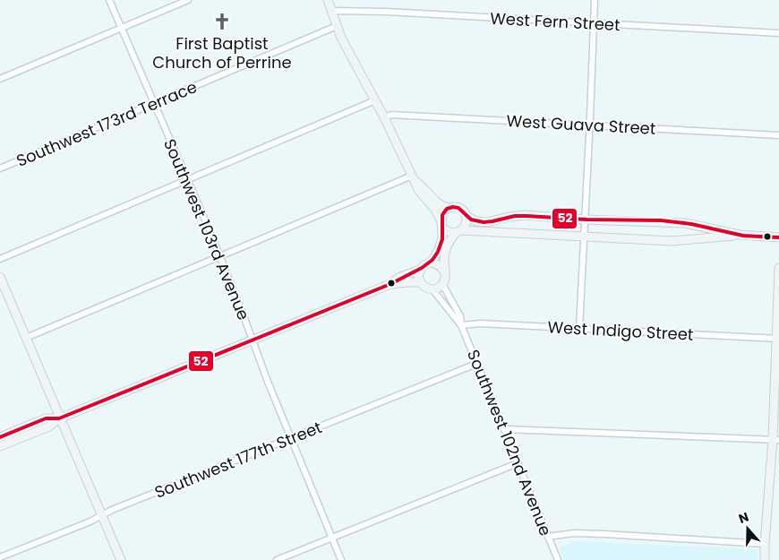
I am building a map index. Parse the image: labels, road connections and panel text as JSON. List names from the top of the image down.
{
  "streets": {
    "street": [
      "West Fern Street",
      "Southwest 173rd Terrace",
      "West Guava Street",
      "Southwest 103rd Avenue",
      "West Indigo Street",
      "Southwest 102nd Avenue",
      "Southwest 177th Street"
    ]
  },
  "crossings": [
    ["Southwest 173rd Terrace", "Southwest 103rd Avenue"],
    ["Southwest 103rd Avenue", "Southwest 177th Street"],
    ["West Indigo Street", "Southwest 102nd Avenue"],
    ["Southwest 102nd Avenue", "Southwest 177th Street"]
  ],
  "places": {
    "church": ["First Baptist Church of Perrine"]
  },
  "lines": ["transit line 52"],
  "north": "top"
}
